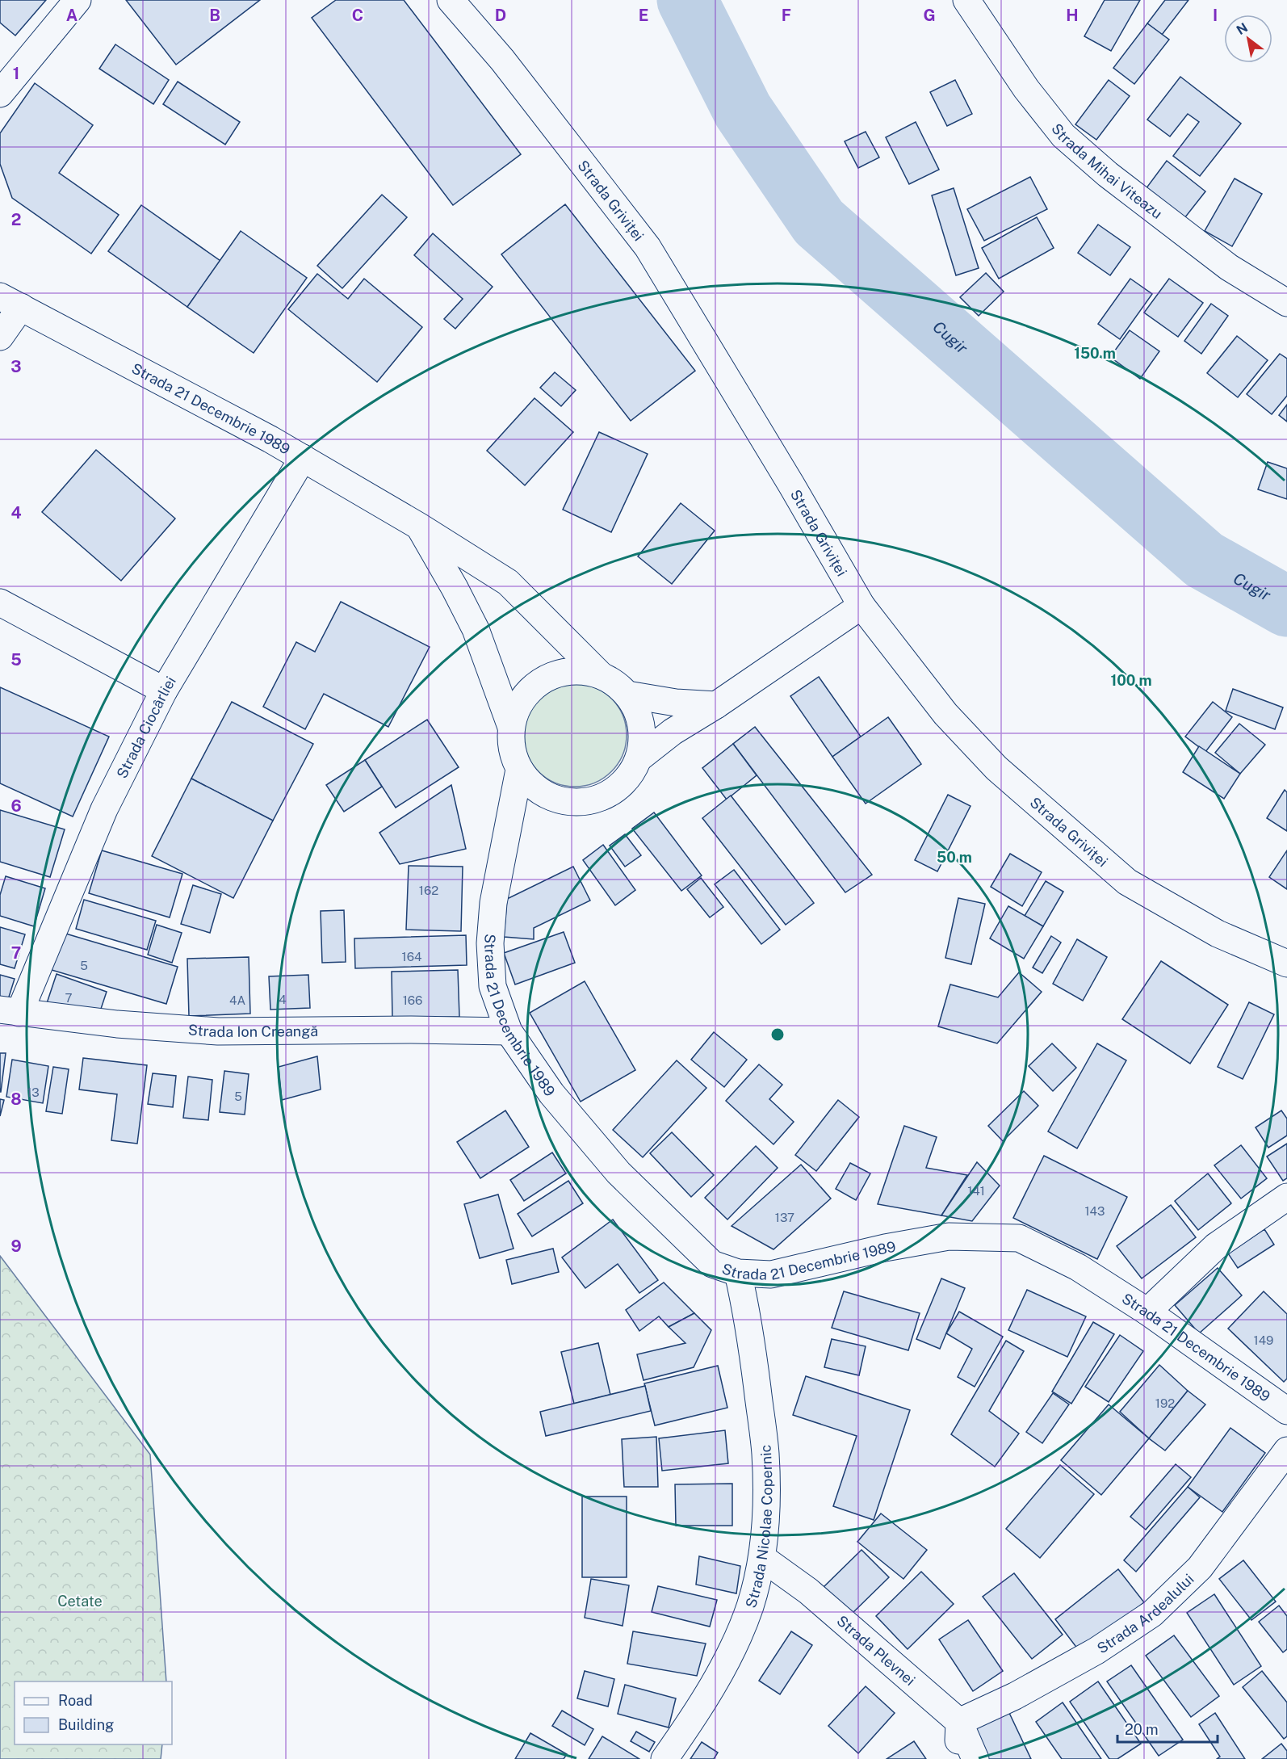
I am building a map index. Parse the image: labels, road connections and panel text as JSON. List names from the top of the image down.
{
  "streets": {
    "street": [
      "Strada Mihai Viteazu",
      "Strada Griviței",
      "Strada 21 Decembrie 1989",
      "Strada Ciocârliei",
      "Strada Ion Creangă",
      "Strada Nicolae Copernic",
      "Strada Ardealului",
      "Strada Plevnei"
    ]
  },
  "crossings": [
    ["Strada 21 Decembrie 1989", "Strada Ciocârliei"],
    ["Strada 21 Decembrie 1989", "Strada Ion Creangă"],
    ["Strada 21 Decembrie 1989", "Strada Nicolae Copernic"],
    ["Strada Ciocârliei", "Strada Ion Creangă"],
    ["Strada Nicolae Copernic", "Strada Plevnei"],
    ["Strada Ardealului", "Strada Plevnei"]
  ],
  "water": ["Cugir"],
  "parks": ["Cetate"],
  "house_numbers": [
    "162",
    "164",
    "5",
    "7",
    "4",
    "4A",
    "166",
    "13",
    "5",
    "141",
    "143",
    "137",
    "149",
    "192"
  ],
  "legend": ["Road", "Building"],
  "scale_bar": "20 m",
  "north": "top left",
  "grid": {
    "columns": [
      "A",
      "B",
      "C",
      "D",
      "E",
      "F",
      "G",
      "H",
      "I"
    ],
    "rows": [
      "1",
      "2",
      "3",
      "4",
      "5",
      "6",
      "7",
      "8",
      "9"
    ]
  },
  "rings": ["150 m", "100 m", "50 m"]
}
